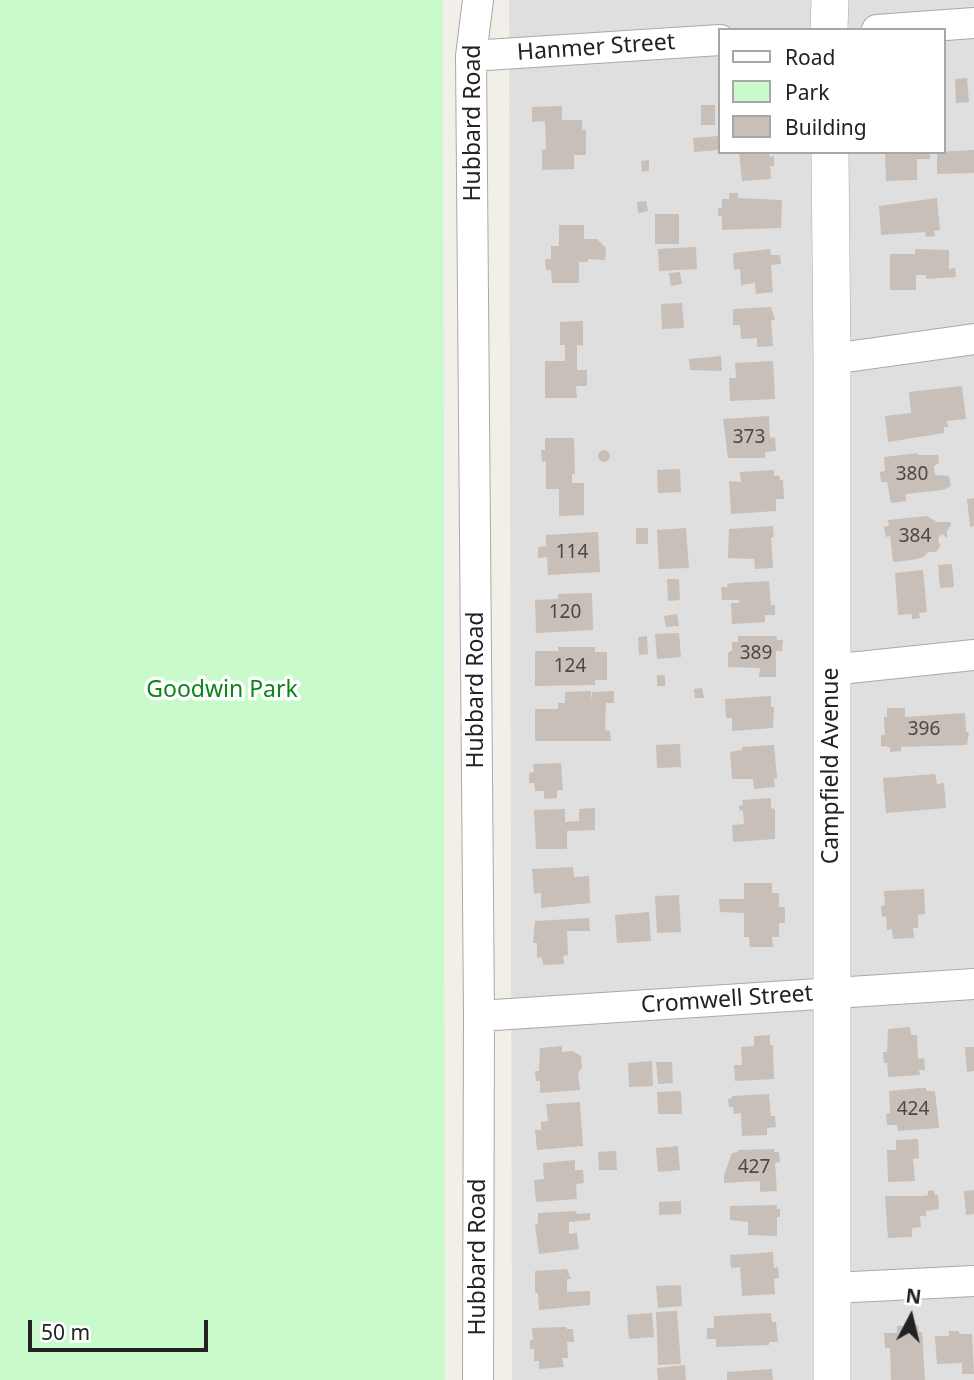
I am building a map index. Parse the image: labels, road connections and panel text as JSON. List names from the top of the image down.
{
  "streets": {
    "street": [
      "Hanmer Street",
      "Hubbard Road",
      "Campfield Avenue",
      "Cromwell Street"
    ]
  },
  "crossings": [
    ["Hanmer Street", "Hubbard Road"],
    ["Hubbard Road", "Cromwell Street"],
    ["Campfield Avenue", "Cromwell Street"]
  ],
  "parks": ["Goodwin Park"],
  "house_numbers": [
    "373",
    "380",
    "384",
    "114",
    "120",
    "389",
    "124",
    "396",
    "424",
    "427"
  ],
  "legend": ["Road", "Park", "Building"],
  "scale_bar": "50 m",
  "north": "top"
}
